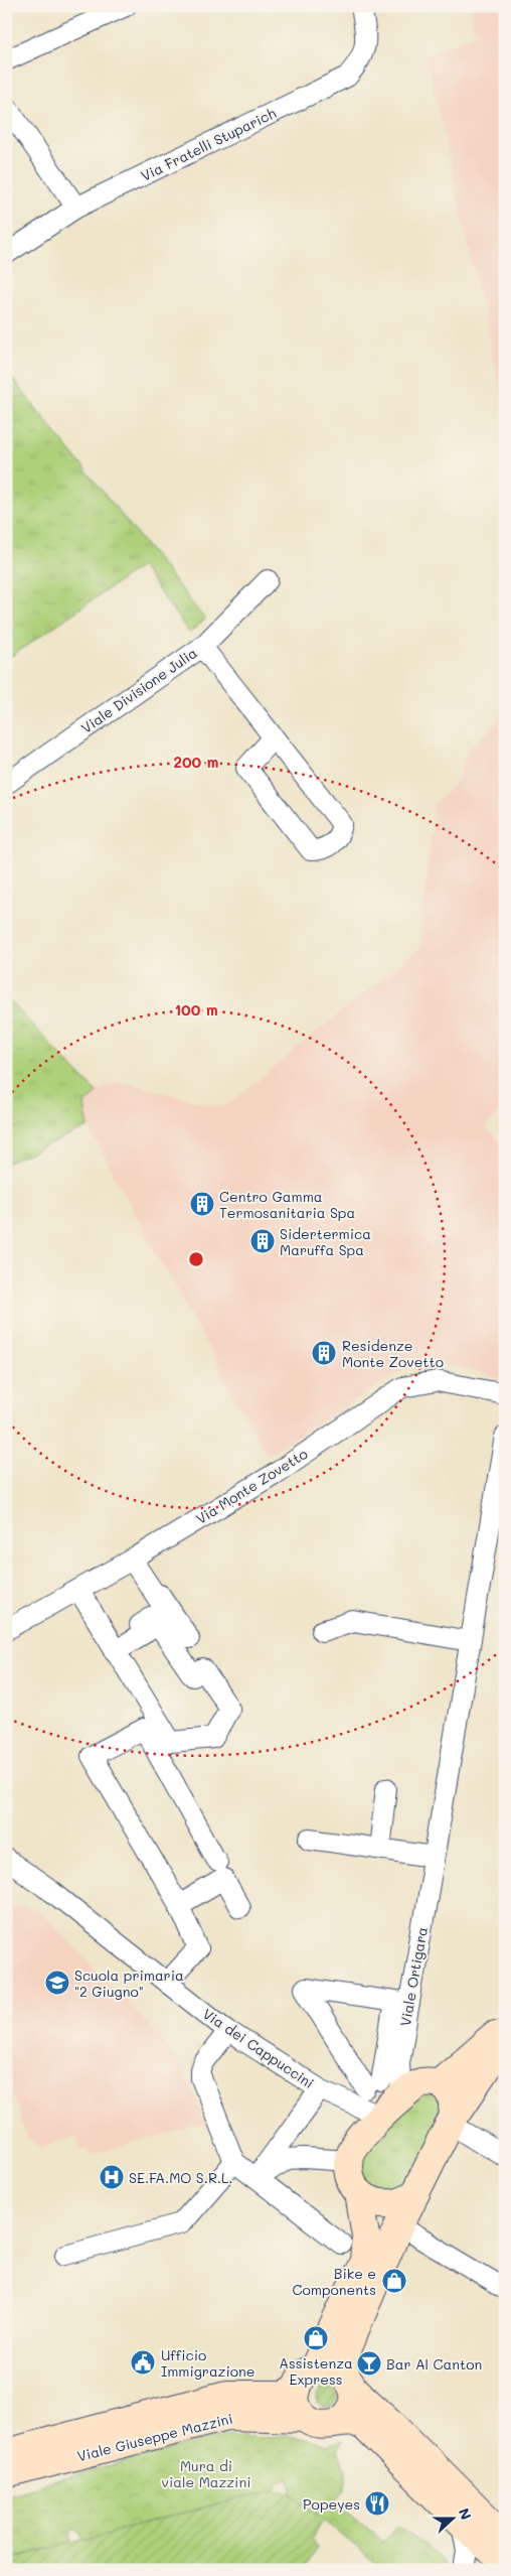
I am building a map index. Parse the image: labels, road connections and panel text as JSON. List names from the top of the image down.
{
  "streets": {
    "main road": ["Viale Giuseppe Mazzini"],
    "street": [
      "Via Fratelli Stuparich",
      "Viale Divisione Julia",
      "Via Monte Zovetto",
      "Viale Ortigara",
      "Via dei Cappuccini"
    ]
  },
  "parks": ["Mura di viale Mazzini"],
  "places": {
    "building": ["Centro Gamma Termosanitaria Spa", "Sidertermica Maruffa Spa", "Residenze Monte Zovetto"],
    "school or university": ["Scuola primaria \"2 Giugno\""],
    "hospital": ["SE.FA.MO S.R.L."],
    "shop": ["Bike e Components", "Assistenza Express"],
    "public building": ["Ufficio Immigrazione"],
    "bar": ["Bar Al Canton"],
    "restaurant": ["Popeyes"]
  },
  "north": "right",
  "rings": ["200 m", "100 m"]
}
